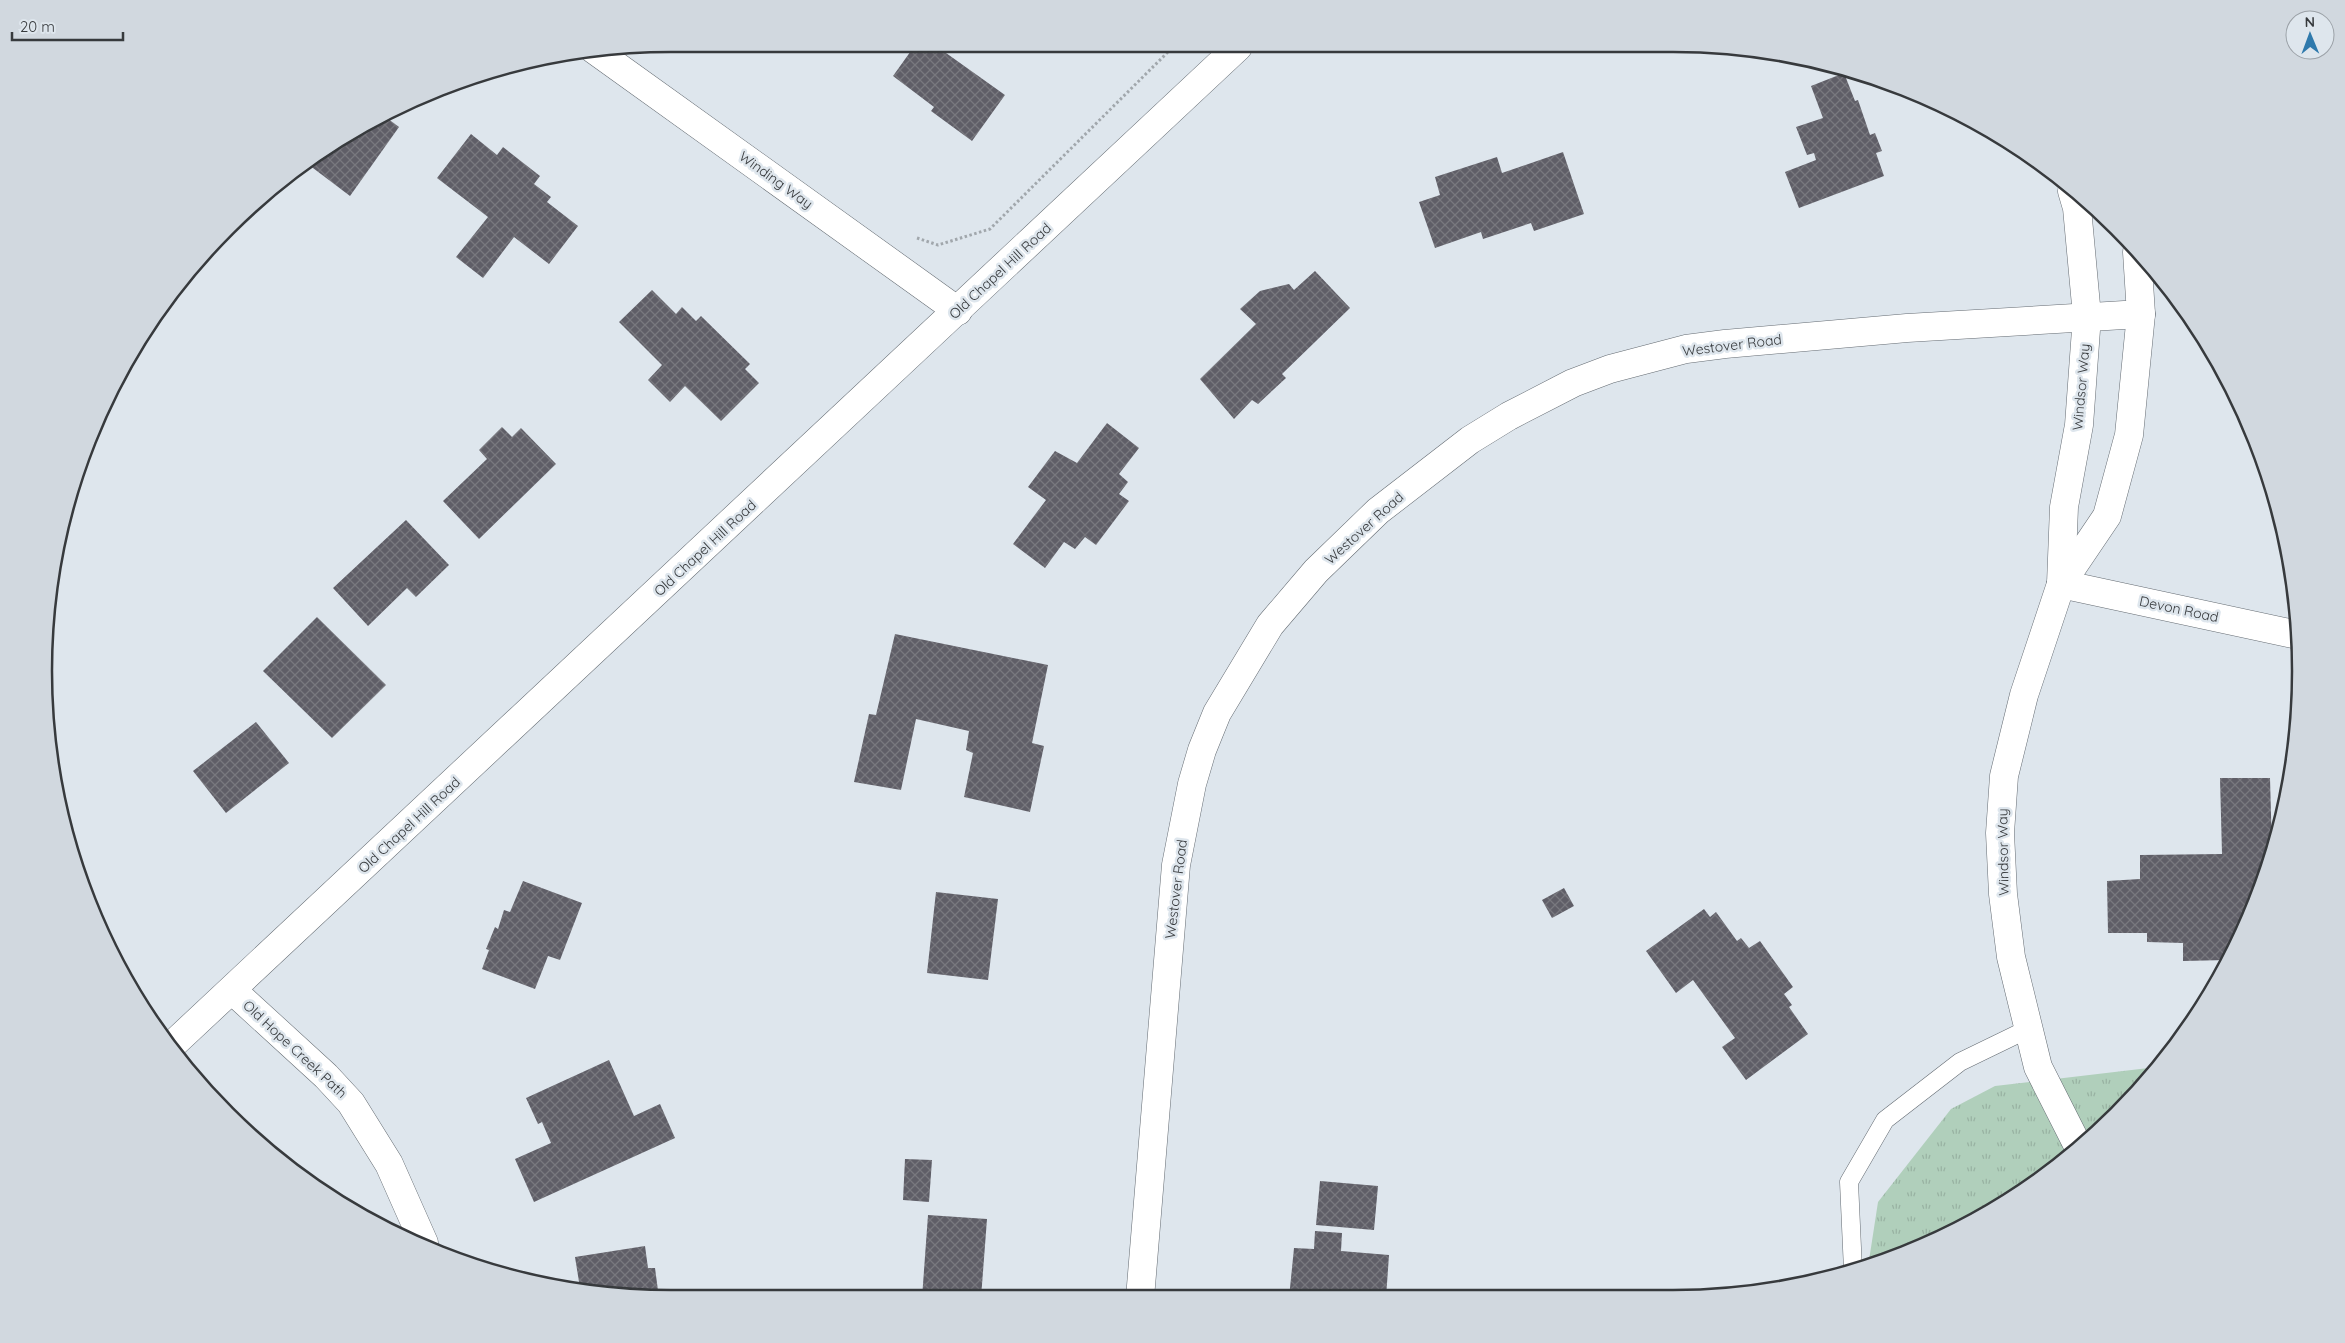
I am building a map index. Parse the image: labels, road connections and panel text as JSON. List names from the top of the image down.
{
  "streets": {
    "street": [
      "Winding Way",
      "Old Chapel Hill Road",
      "Westover Road",
      "Windsor Way",
      "Devon Road",
      "Old Hope Creek Path"
    ]
  },
  "crossings": [
    ["Winding Way", "Old Chapel Hill Road"],
    ["Old Chapel Hill Road", "Old Hope Creek Path"],
    ["Westover Road", "Windsor Way"],
    ["Windsor Way", "Devon Road"]
  ],
  "scale_bar": "20 m",
  "north": "top"
}
